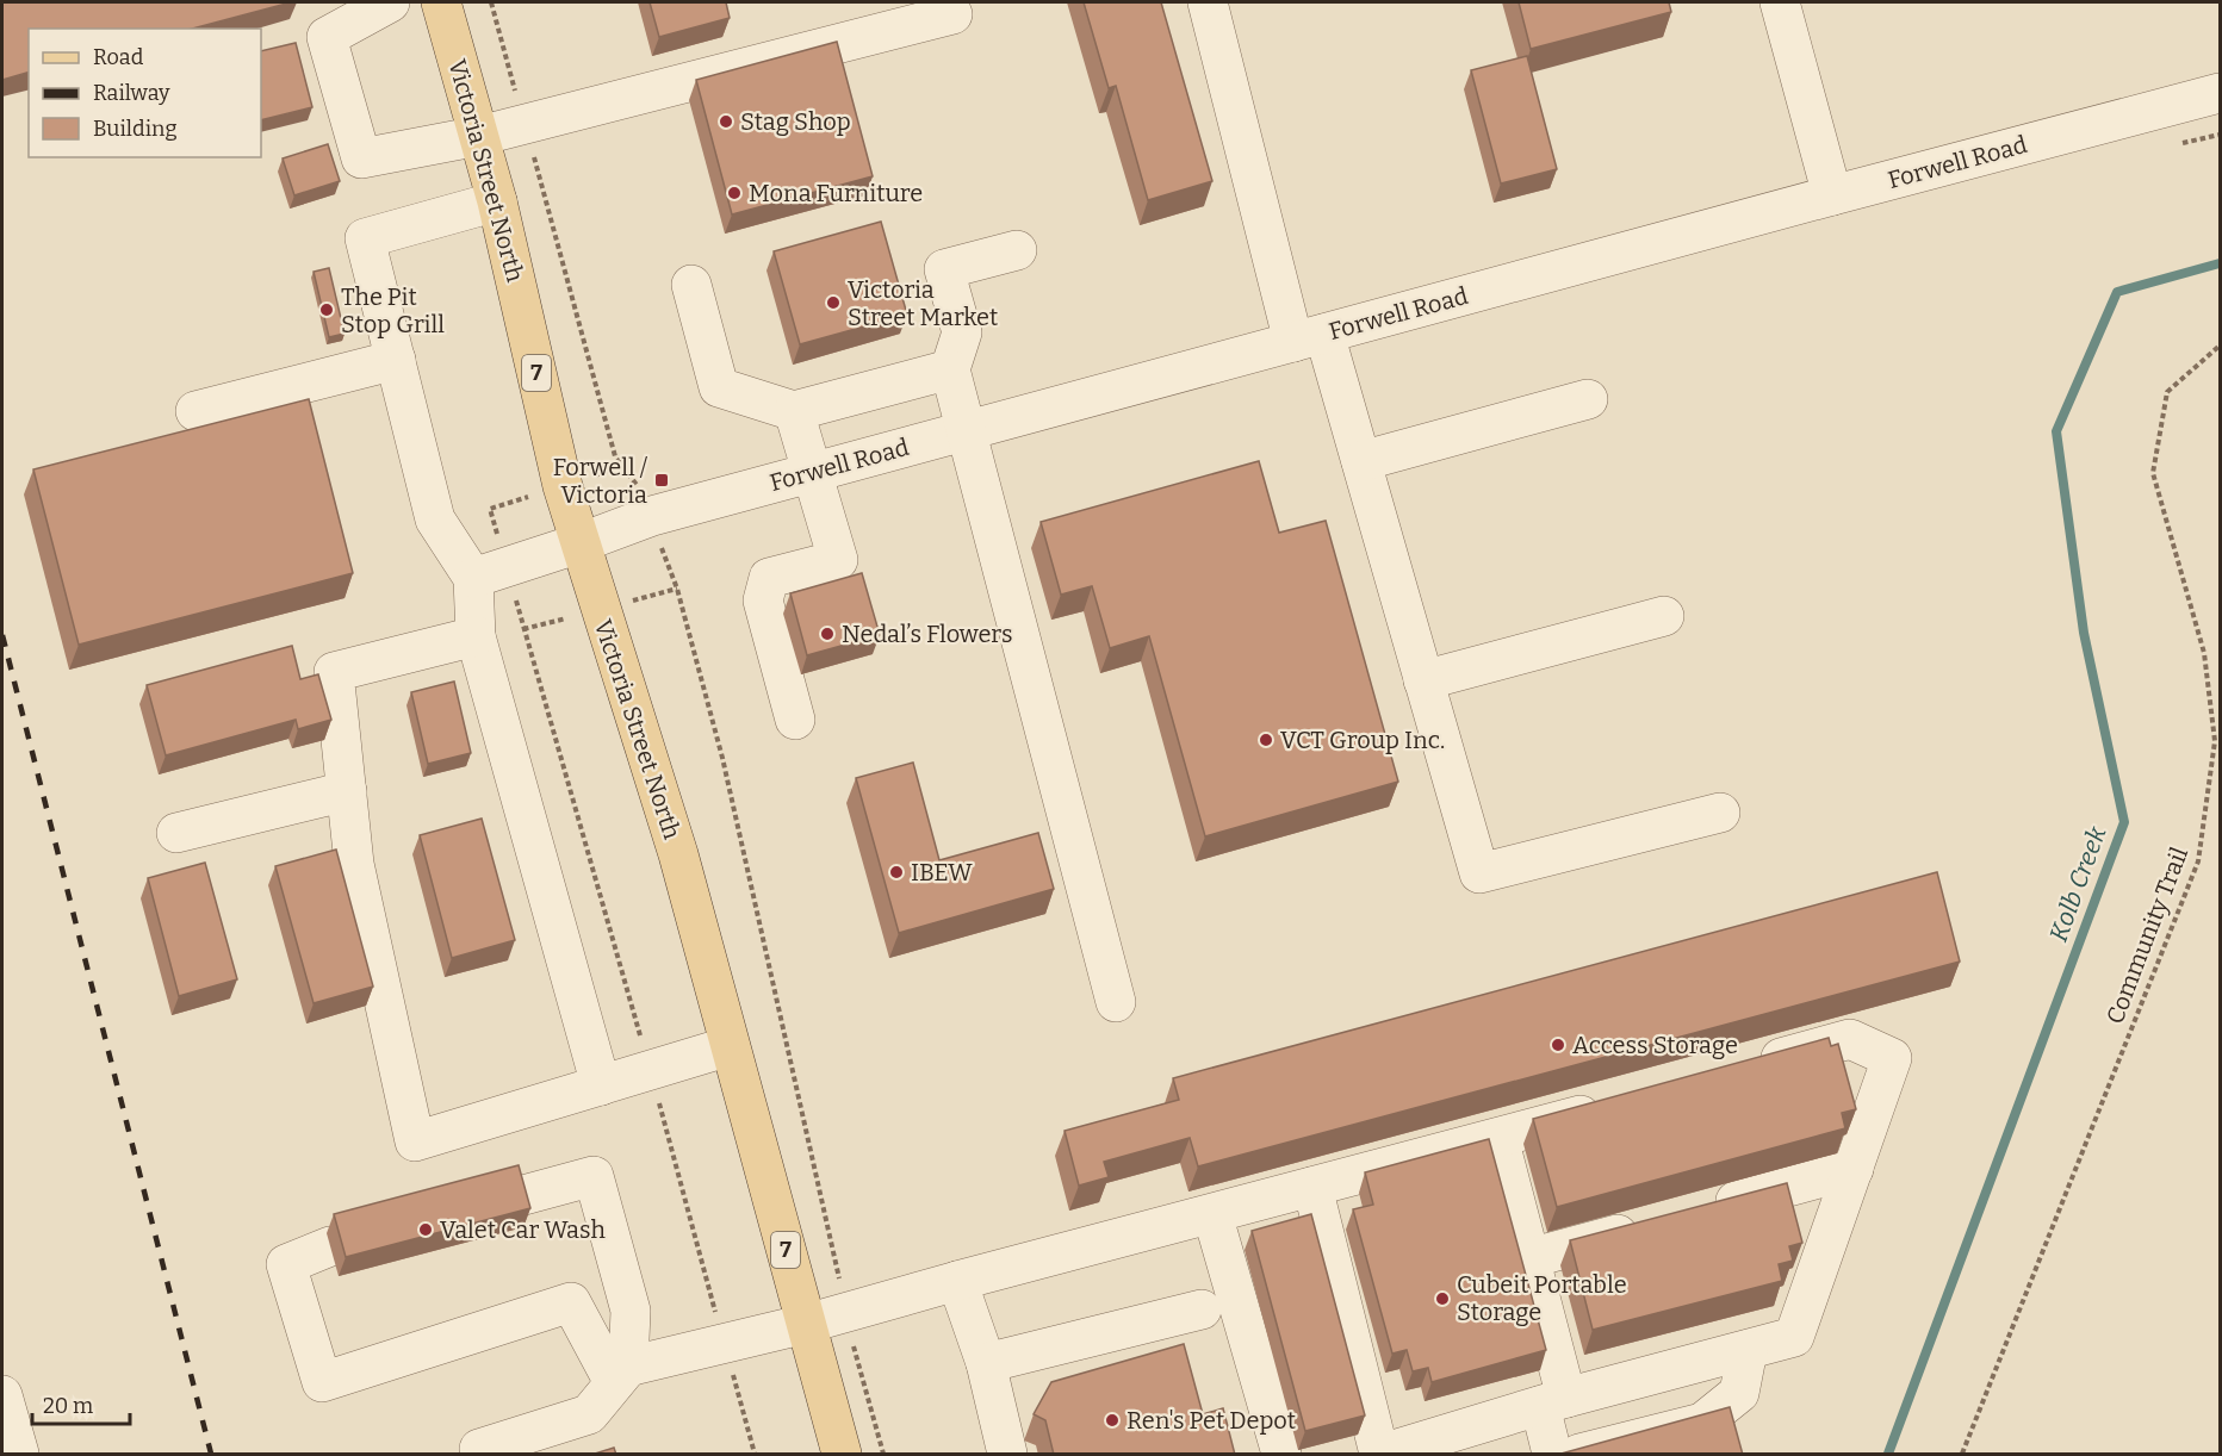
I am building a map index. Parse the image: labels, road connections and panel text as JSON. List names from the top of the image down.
{
  "streets": {
    "main road": ["Victoria Street North", "7"],
    "street": ["Forwell Road"],
    "path": ["Community Trail"]
  },
  "crossings": [
    ["Forwell Road", "Victoria Street North"]
  ],
  "water": ["Kolb Creek"],
  "places": {
    "other": [
      "Stag Shop",
      "Mona Furniture",
      "Victoria Street Market",
      "The Pit Stop Grill",
      "Nedal’s Flowers",
      "VCT Group Inc.",
      "IBEW",
      "Access Storage",
      "Valet Car Wash",
      "Cubeit Portable Storage",
      "Ren's Pet Depot"
    ],
    "transit": ["Forwell / Victoria"]
  },
  "legend": ["Road", "Railway", "Building"],
  "scale_bar": "20 m"
}
